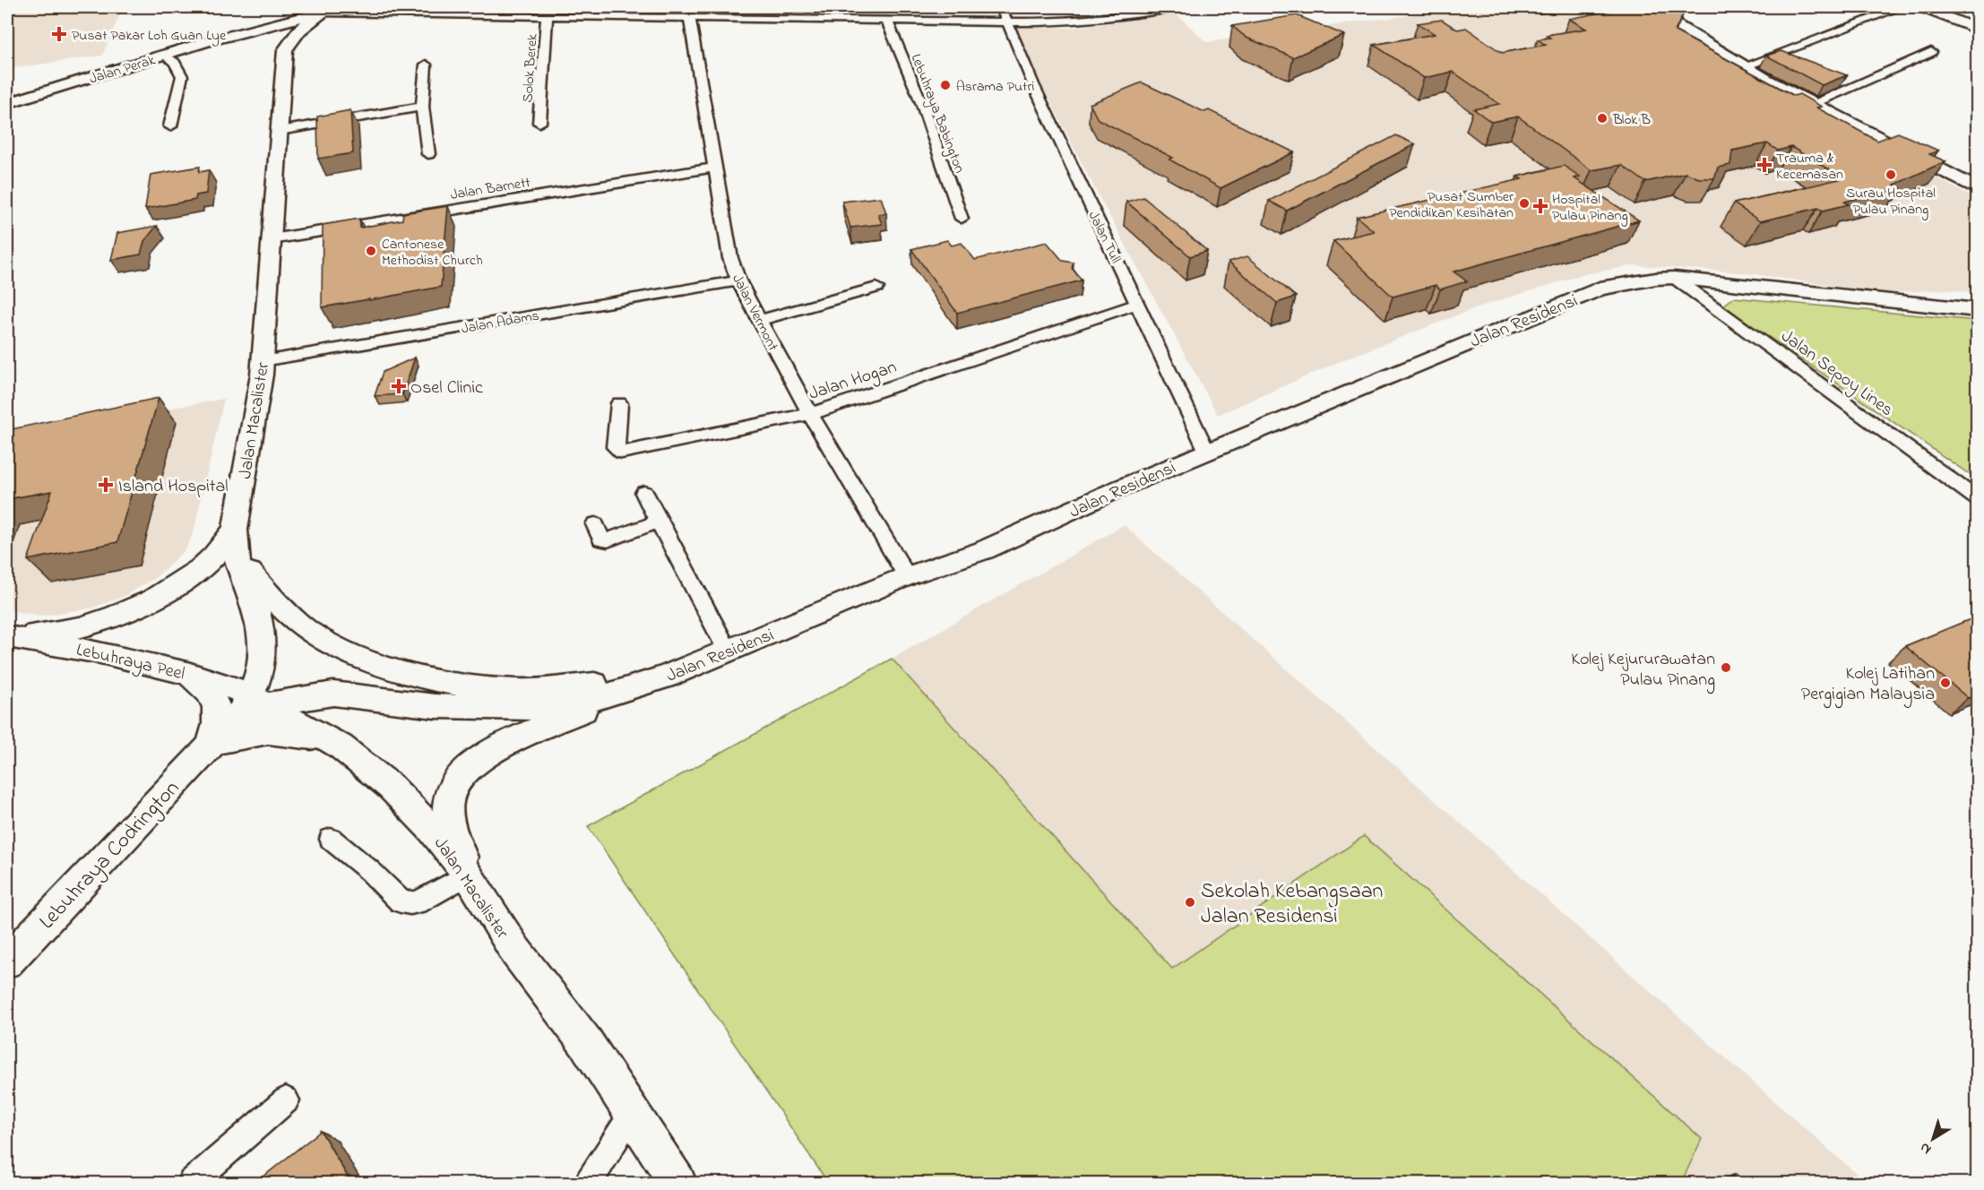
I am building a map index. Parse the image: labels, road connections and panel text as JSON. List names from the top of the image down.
{
  "streets": {
    "main road": [
      "Jalan Perak",
      "Jalan Residensi",
      "Jalan Macalister",
      "Lebuhraya Peel",
      "Lebuhraya Codrington"
    ],
    "street": [
      "Solok Berek",
      "Lebuhraya Babington",
      "Jalan Barnett",
      "Jalan Tull",
      "Jalan Vermont",
      "Jalan Adams",
      "Jalan Sepoy Lines",
      "Jalan Hogan"
    ]
  },
  "crossings": [
    ["Jalan Barnett", "Jalan Vermont"],
    ["Jalan Barnett", "Jalan Macalister"],
    ["Jalan Tull", "Jalan Residensi"],
    ["Jalan Tull", "Jalan Hogan"],
    ["Jalan Vermont", "Jalan Residensi"],
    ["Jalan Vermont", "Jalan Adams"],
    ["Jalan Vermont", "Jalan Hogan"],
    ["Jalan Residensi", "Jalan Sepoy Lines"],
    ["Jalan Residensi", "Jalan Macalister"],
    ["Jalan Residensi", "Lebuhraya Peel"],
    ["Jalan Residensi", "Lebuhraya Codrington"],
    ["Jalan Adams", "Jalan Macalister"],
    ["Jalan Macalister", "Lebuhraya Peel"],
    ["Jalan Macalister", "Lebuhraya Codrington"],
    ["Lebuhraya Peel", "Lebuhraya Codrington"]
  ],
  "places": {
    "health": [
      "Pusat Pakar Loh Guan Lye",
      "Trauma & Kecemasan",
      "Hospital Pulau Pinang",
      "Osel Clinic",
      "Island Hospital"
    ],
    "other": [
      "Asrama Putri",
      "Blok B",
      "Surau Hospital Pulau Pinang",
      "Pusat Sumber Pendidikan Kesihatan",
      "Cantonese Methodist Church",
      "Kolej Kejururawatan Pulau Pinang",
      "Kolej Latihan Pergigian Malaysia",
      "Sekolah Kebangsaan Jalan Residensi"
    ]
  },
  "north": "bottom left"
}
